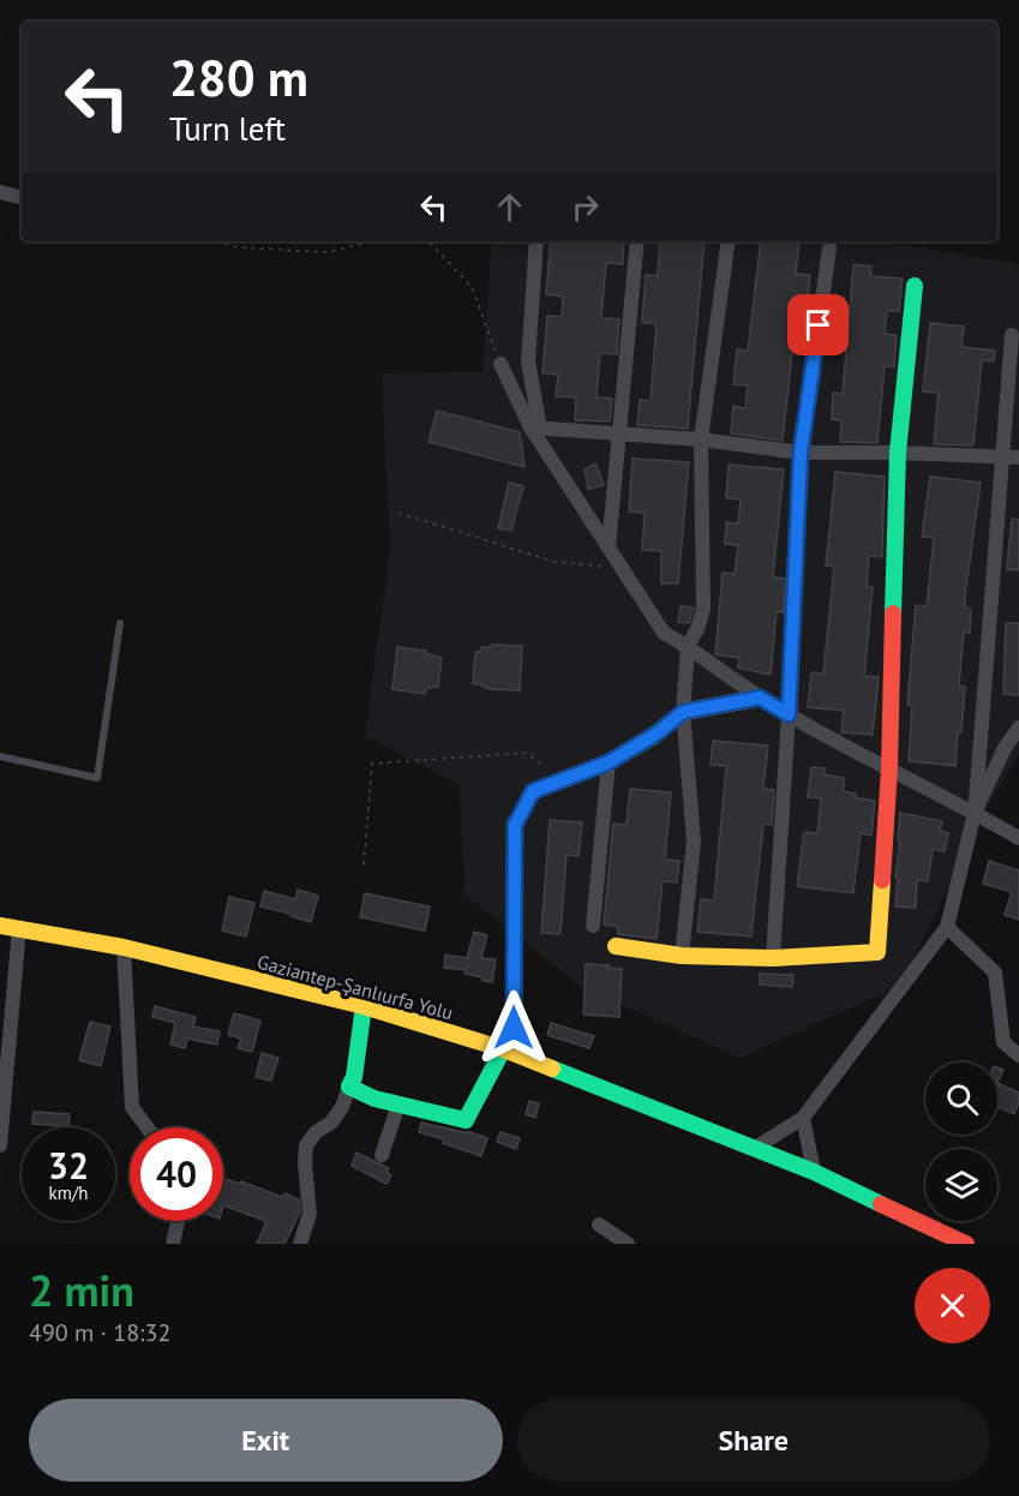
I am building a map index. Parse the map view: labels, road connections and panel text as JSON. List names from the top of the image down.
{
  "streets": {
    "street": ["Gaziantep-Şanlıurfa Yolu"]
  },
  "page": {
    "turn": ["280 m", "Turn left"],
    "speed": "32 km/h",
    "limit": "40",
    "heading": ["2 min", "490 m · 18:32"],
    "buttons": ["Exit", "Share"]
  }
}
